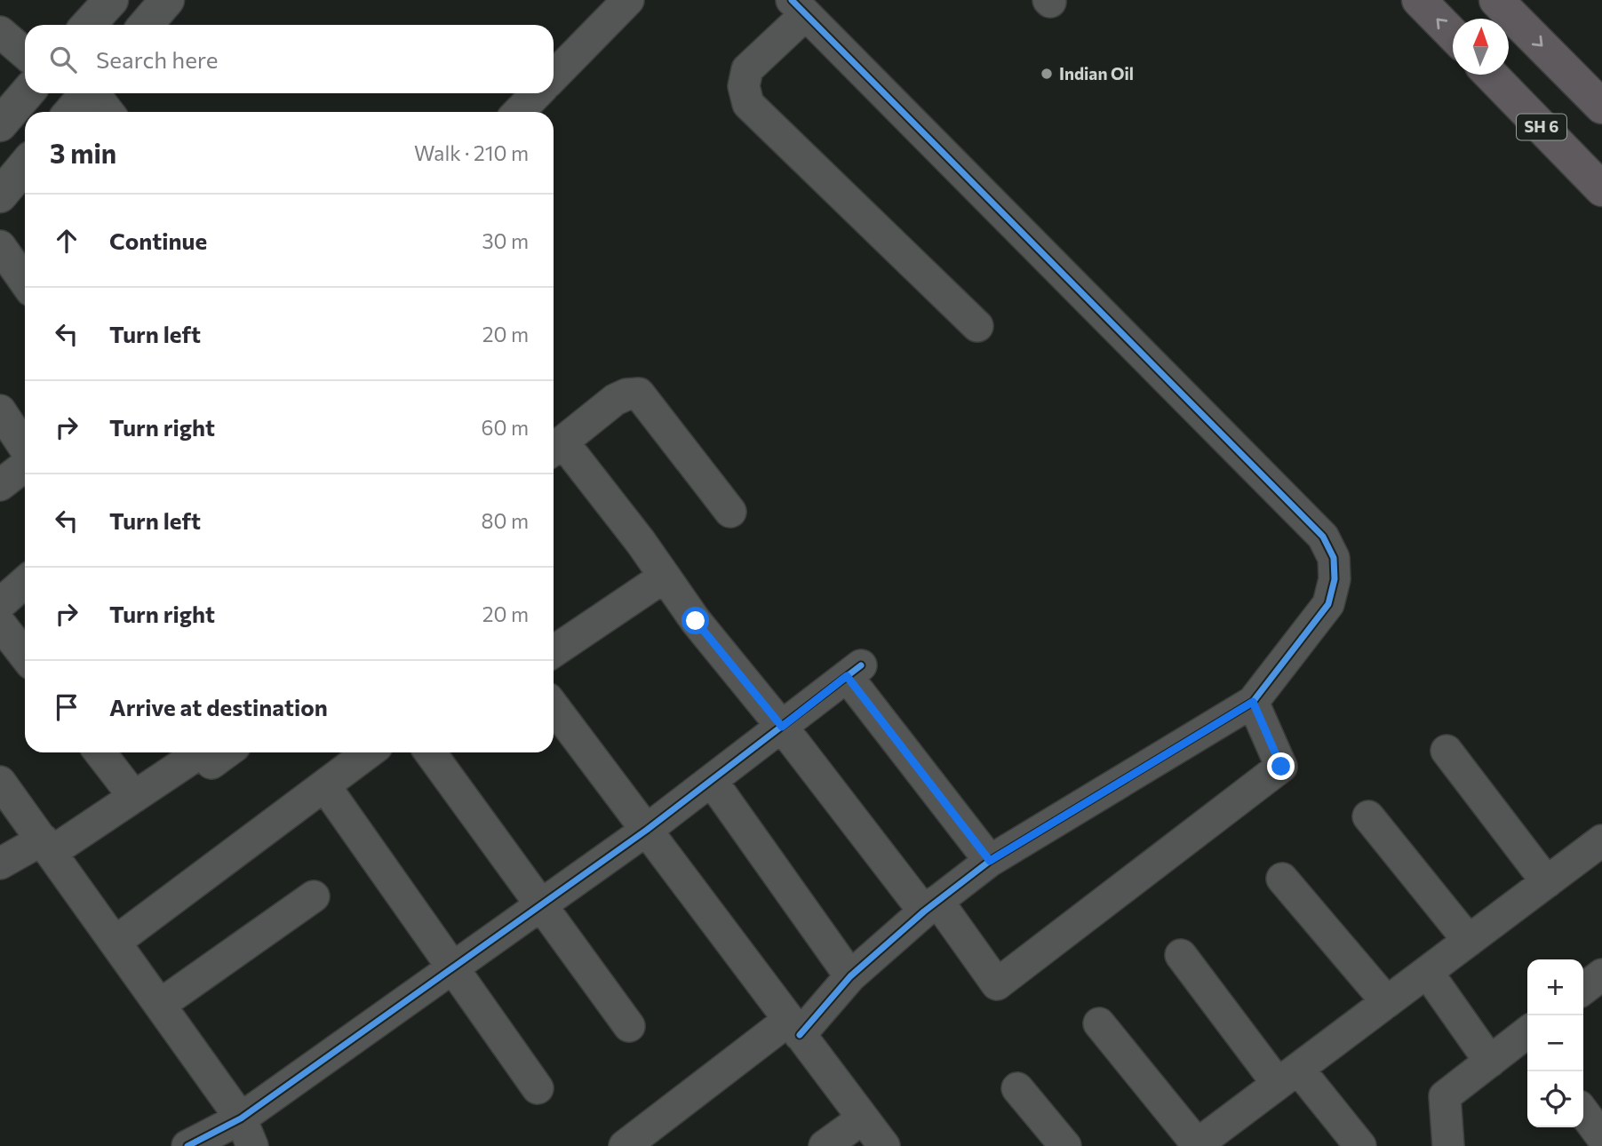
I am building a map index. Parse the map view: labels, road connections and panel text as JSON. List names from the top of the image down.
{
  "streets": {
    "main road": ["SH 6"]
  },
  "places": ["Indian Oil"],
  "north": "top",
  "page": {
    "search": "Search here",
    "heading": ["3 min", "Walk · 210 m"],
    "list": [
      ["Continue", "30 m"],
      ["Turn left", "20 m"],
      ["Turn right", "60 m"],
      ["Turn left", "80 m"],
      ["Turn right", "20 m"],
      "Arrive at destination"
    ],
    "map_buttons": ["+", "−"]
  }
}
